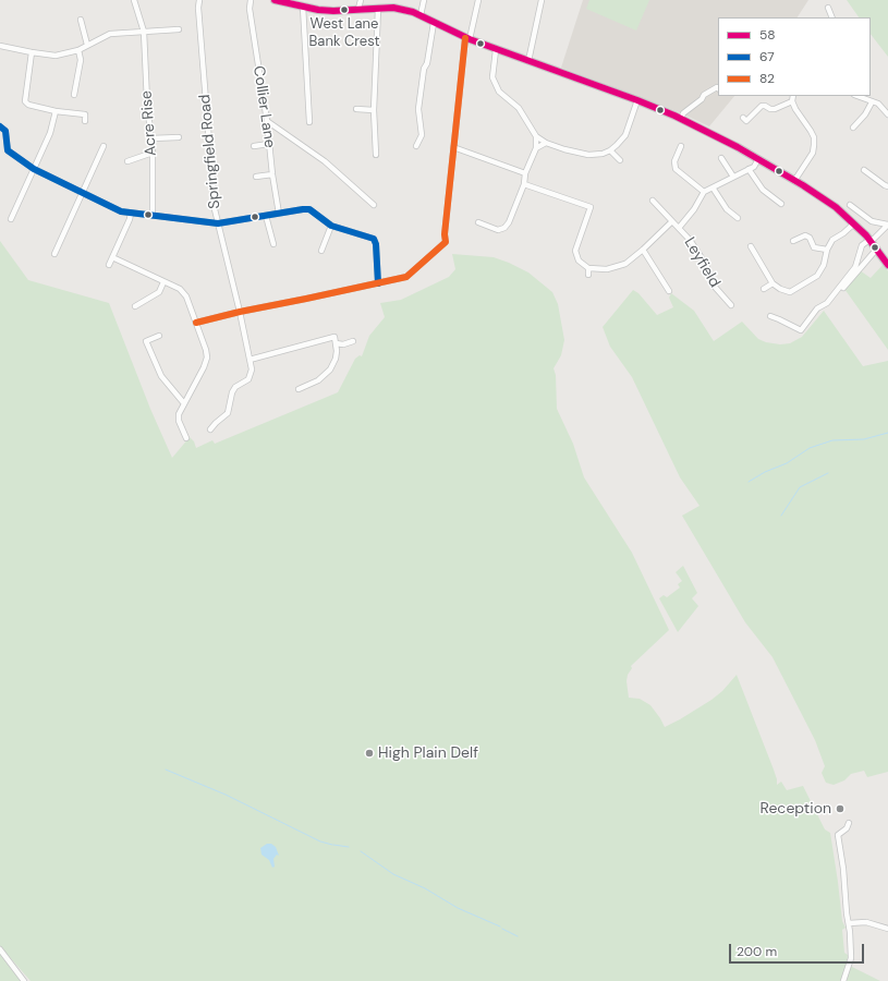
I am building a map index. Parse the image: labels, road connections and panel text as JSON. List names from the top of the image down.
{
  "streets": {
    "street": [
      "Collier Lane",
      "Acre Rise",
      "Springfield Road",
      "Leyfield"
    ]
  },
  "places": ["West Lane Bank Crest", "High Plain Delf", "Reception"],
  "lines": ["transit line 58", "transit line 82", "transit line 67"],
  "legend": ["58", "67", "82"],
  "scale_bar": "200 m"
}
